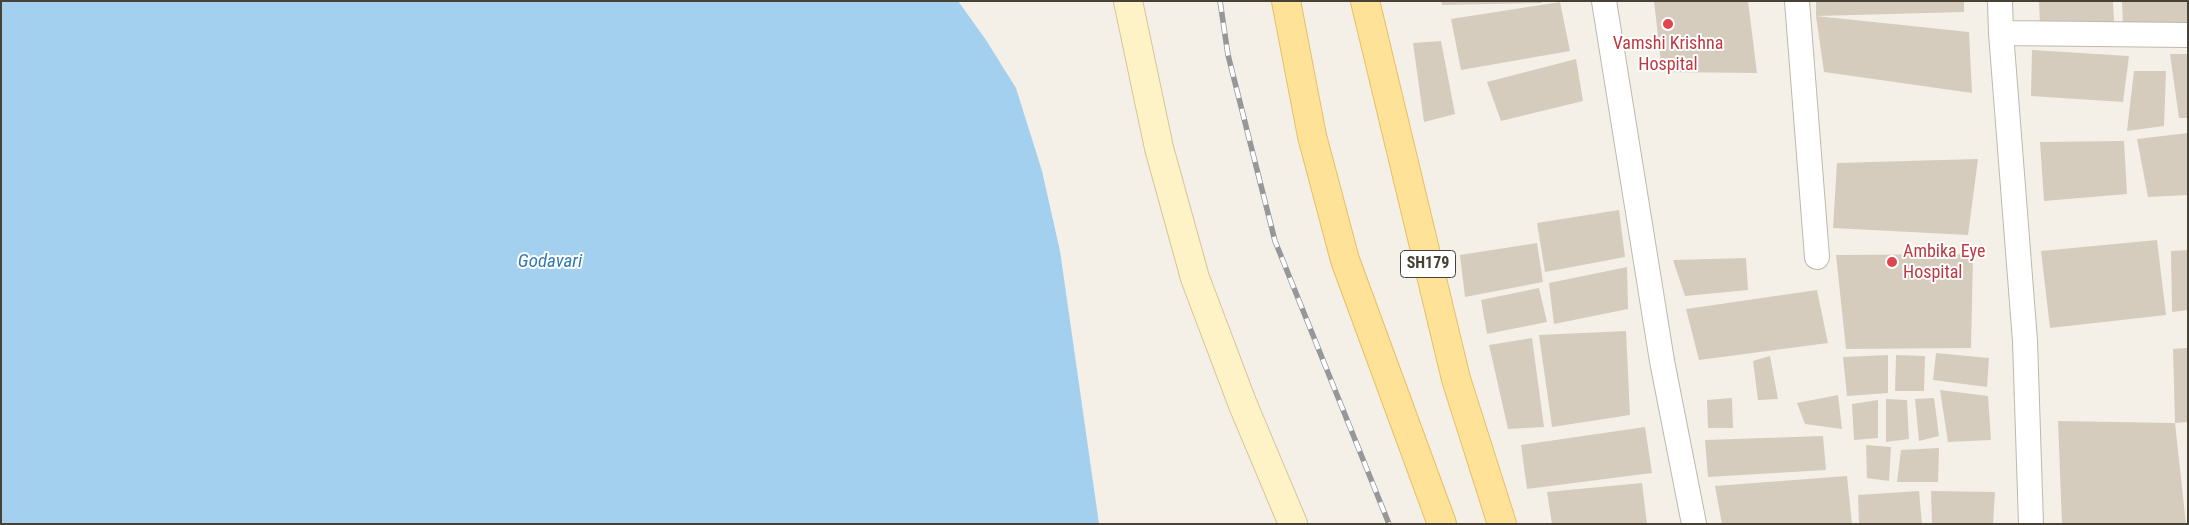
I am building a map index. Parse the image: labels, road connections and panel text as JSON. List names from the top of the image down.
{
  "streets": {
    "main road": ["SH179"]
  },
  "water": ["Godavari"],
  "places": ["Vamshi Krishna Hospital", "Ambika Eye Hospital"]
}
